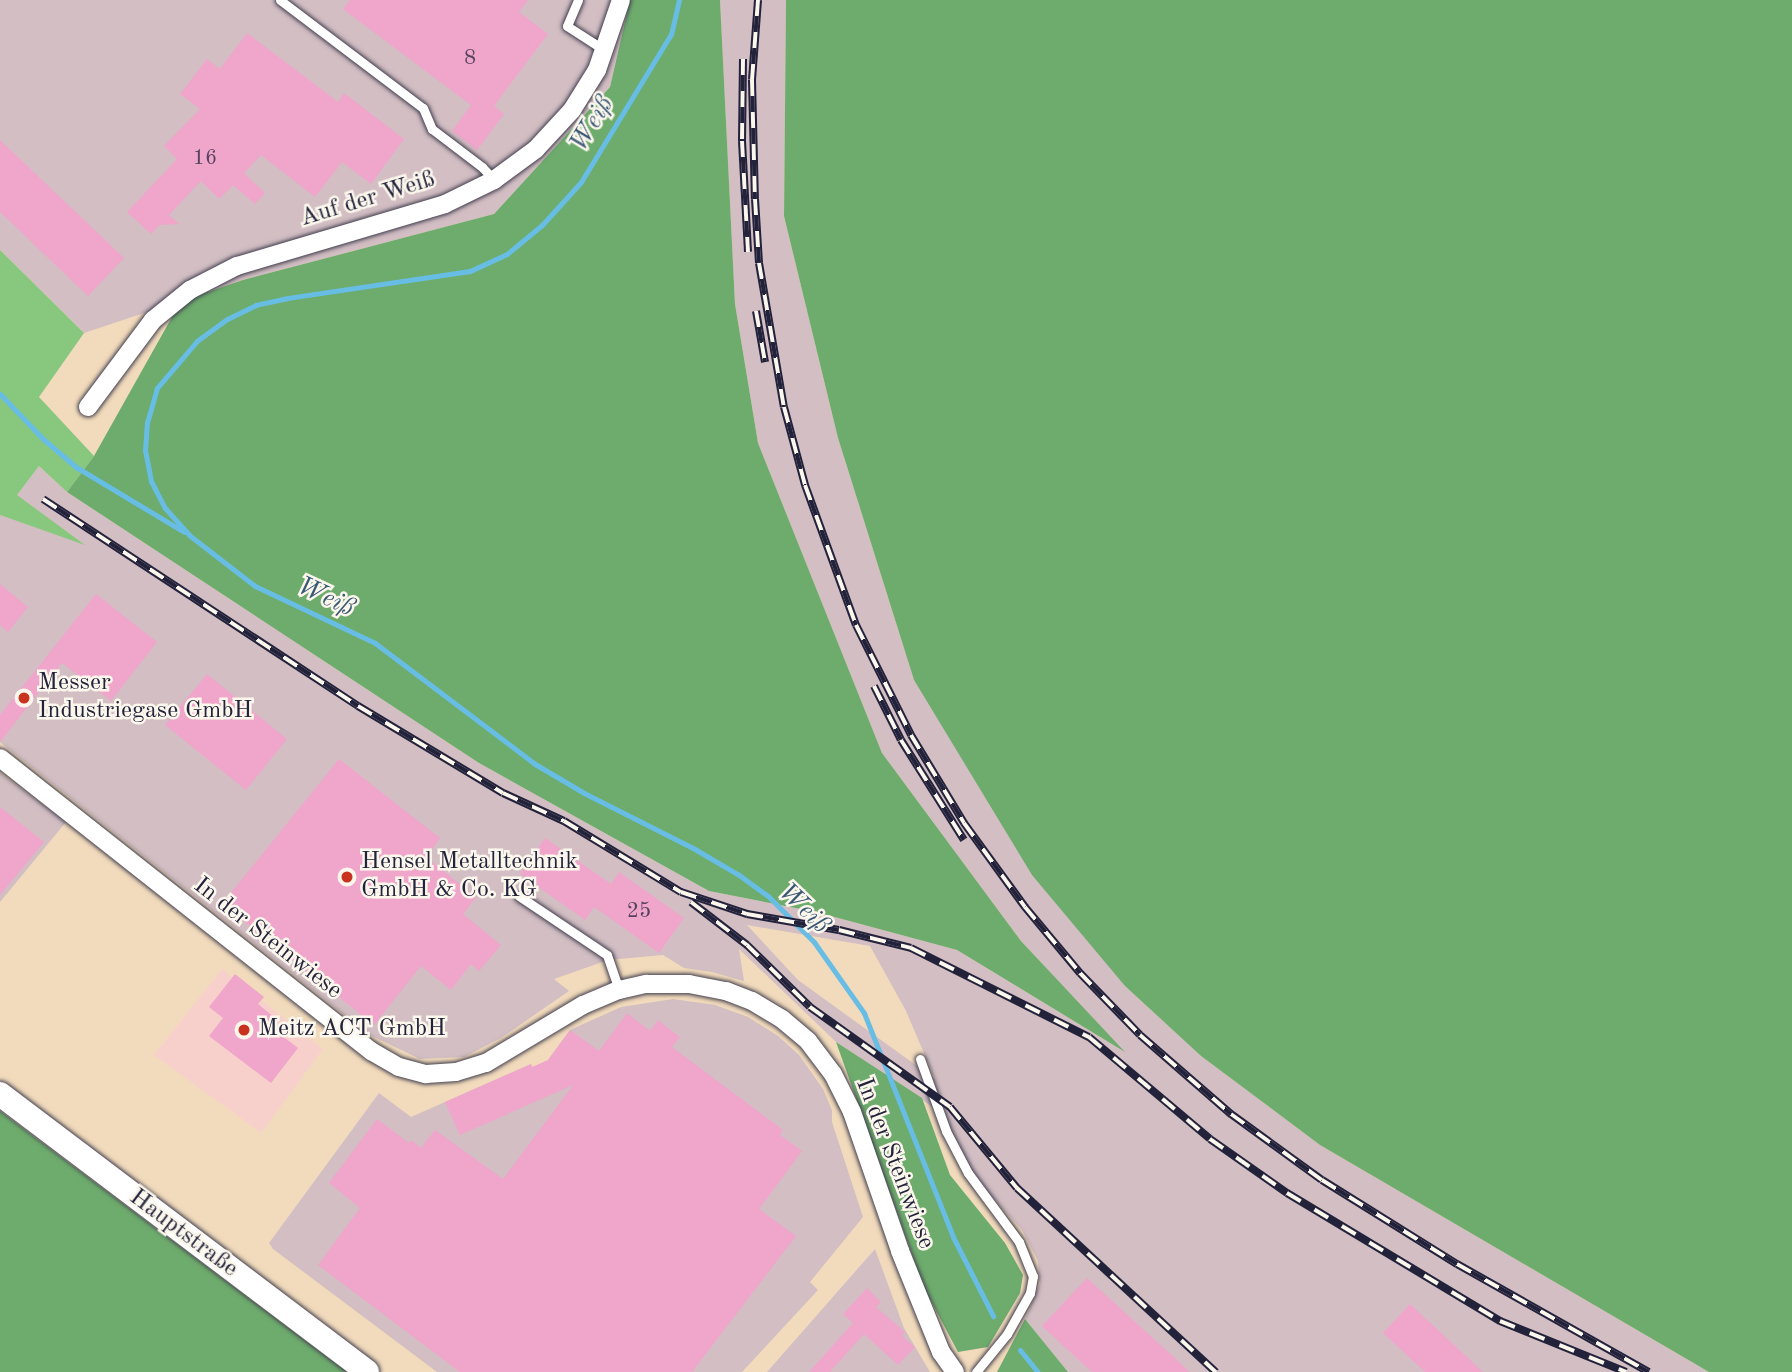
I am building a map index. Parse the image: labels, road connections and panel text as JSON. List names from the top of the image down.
{
  "streets": {
    "main road": ["Hauptstraße"],
    "street": ["Auf der Weiß", "In der Steinwiese"]
  },
  "water": ["Weiß"],
  "places": ["Messer Industriegase GmbH", "Hensel Metalltechnik GmbH & Co. KG", "Meitz ACT GmbH"],
  "house_numbers": ["8", "16", "25"]
}
